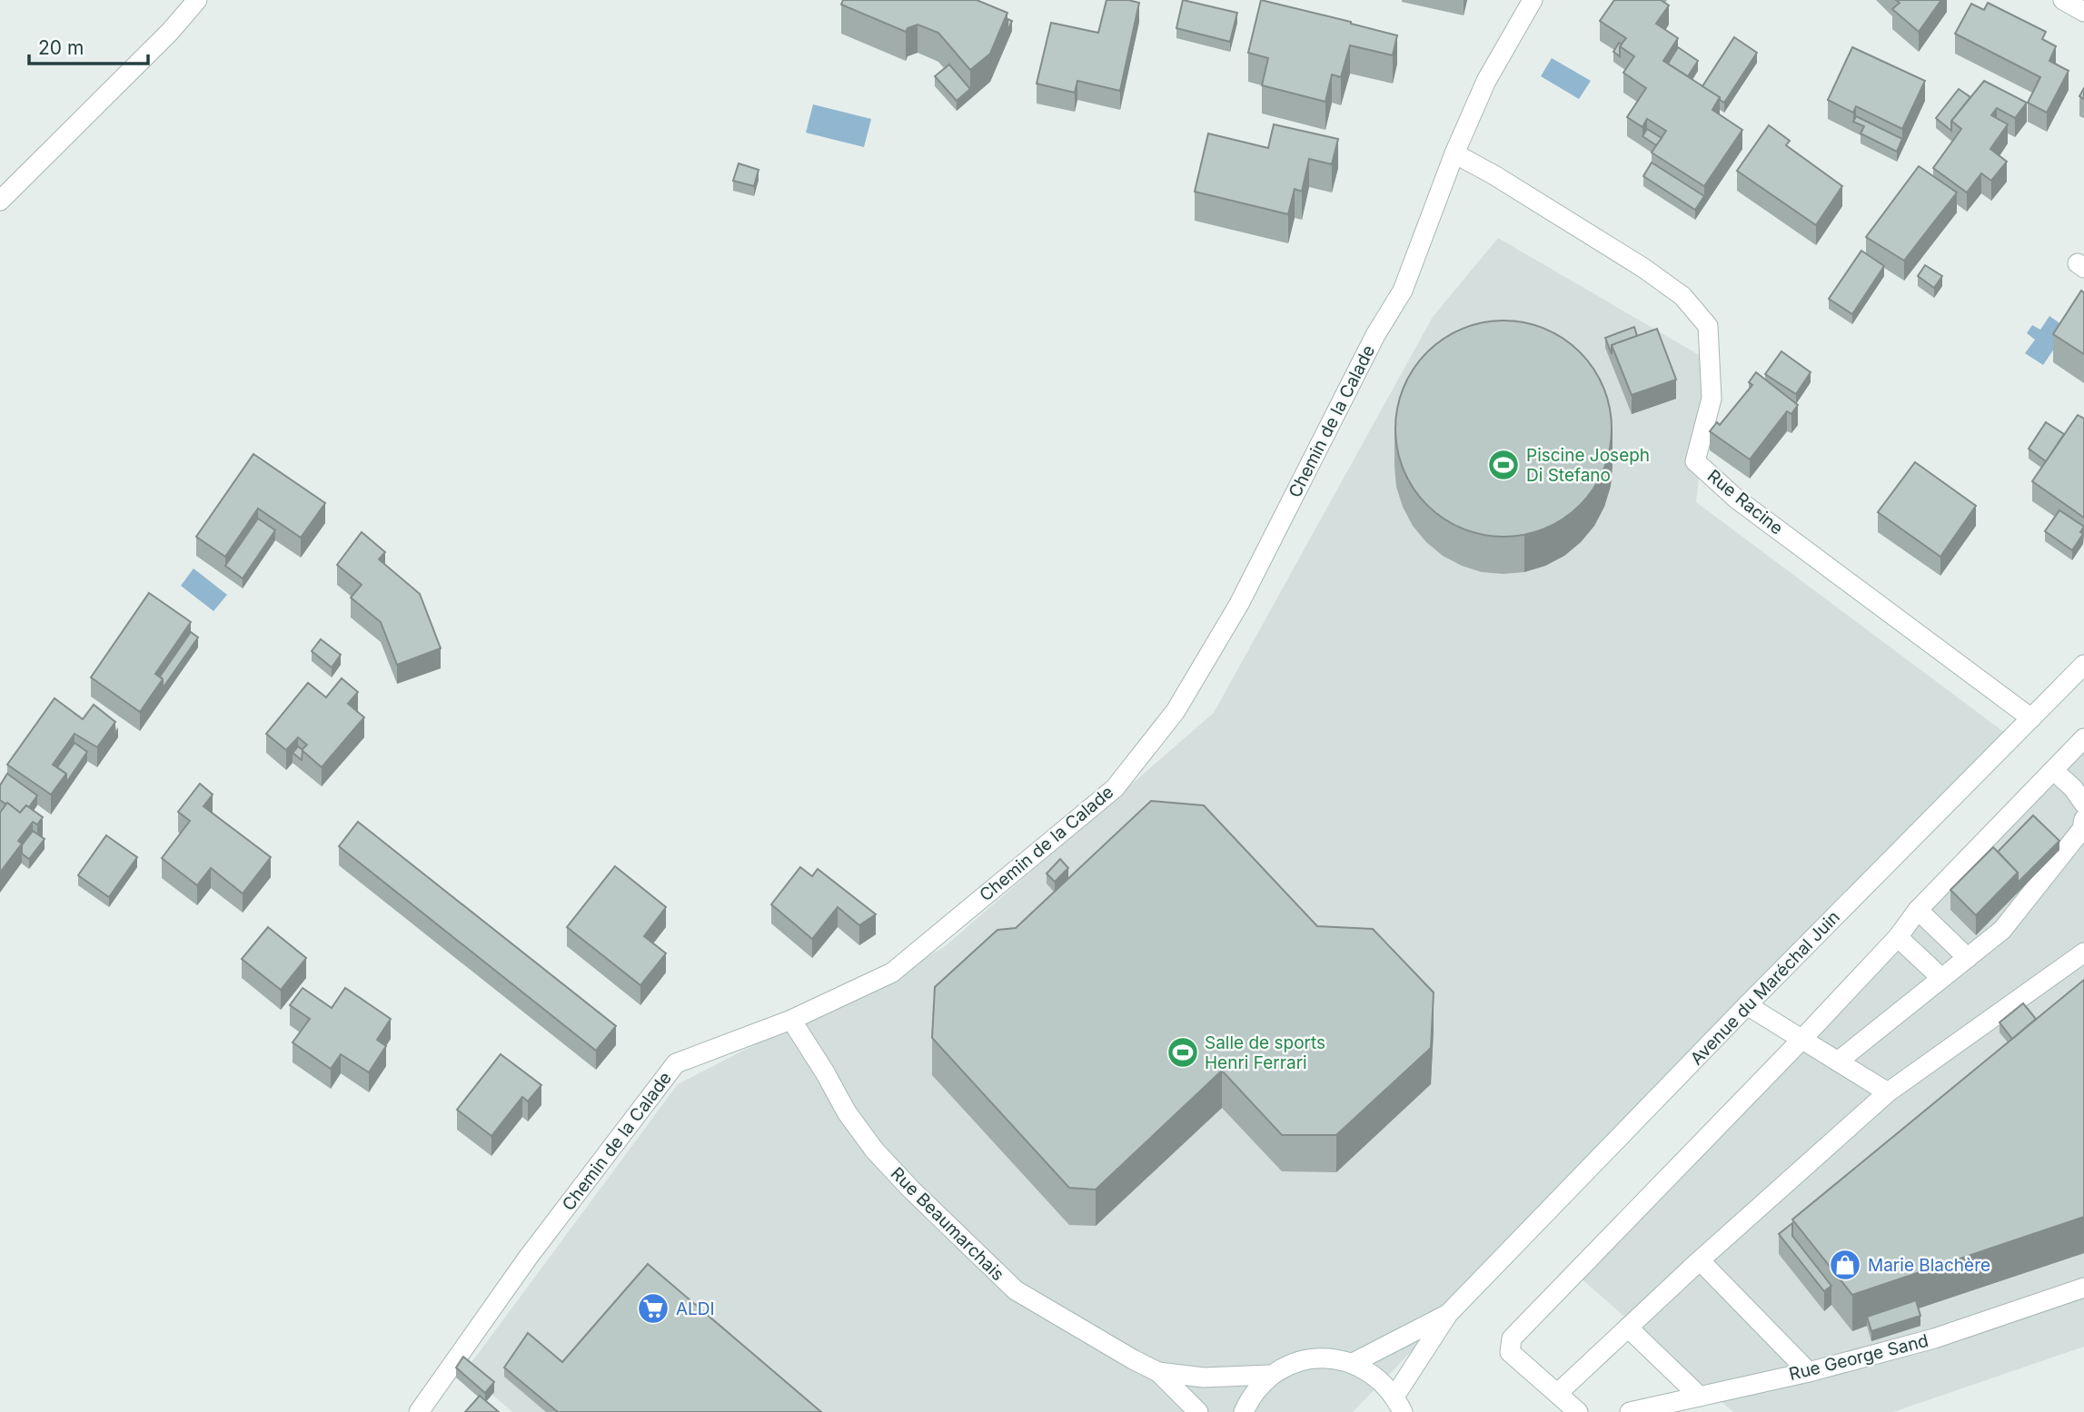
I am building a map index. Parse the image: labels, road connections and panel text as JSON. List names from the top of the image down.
{
  "streets": {
    "street": [
      "Chemin de la Calade",
      "Rue Racine",
      "Avenue du Maréchal Juin",
      "Rue Beaumarchais",
      "Rue George Sand"
    ]
  },
  "crossings": [
    ["Chemin de la Calade", "Rue Racine"],
    ["Chemin de la Calade", "Rue Beaumarchais"],
    ["Rue Racine", "Avenue du Maréchal Juin"]
  ],
  "places": {
    "sports": ["Piscine Joseph Di Stefano", "Salle de sports Henri Ferrari"],
    "shop": ["Marie Blachère"],
    "supermarket": ["ALDI"]
  },
  "scale_bar": "20 m"
}
